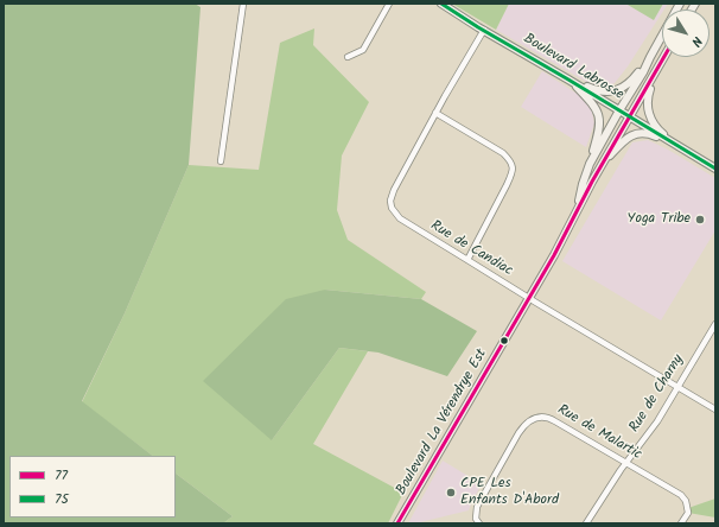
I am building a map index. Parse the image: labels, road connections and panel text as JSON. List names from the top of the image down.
{
  "streets": {
    "main road": ["Boulevard Labrosse", "Boulevard La Vérendrye Est"],
    "street": ["Rue de Candiac", "Rue de Charny", "Rue de Malartic"]
  },
  "crossings": [
    ["Boulevard Labrosse", "Rue de Candiac"],
    ["Boulevard Labrosse", "Boulevard La Vérendrye Est"],
    ["Rue de Candiac", "Rue de Charny"],
    ["Rue de Candiac", "Boulevard La Vérendrye Est"],
    ["Rue de Charny", "Rue de Malartic"]
  ],
  "places": ["Yoga Tribe", "CPE Les Enfants D'Abord"],
  "lines": ["transit line 75", "transit line 77"],
  "legend": ["77", "75"],
  "north": "bottom right"
}
